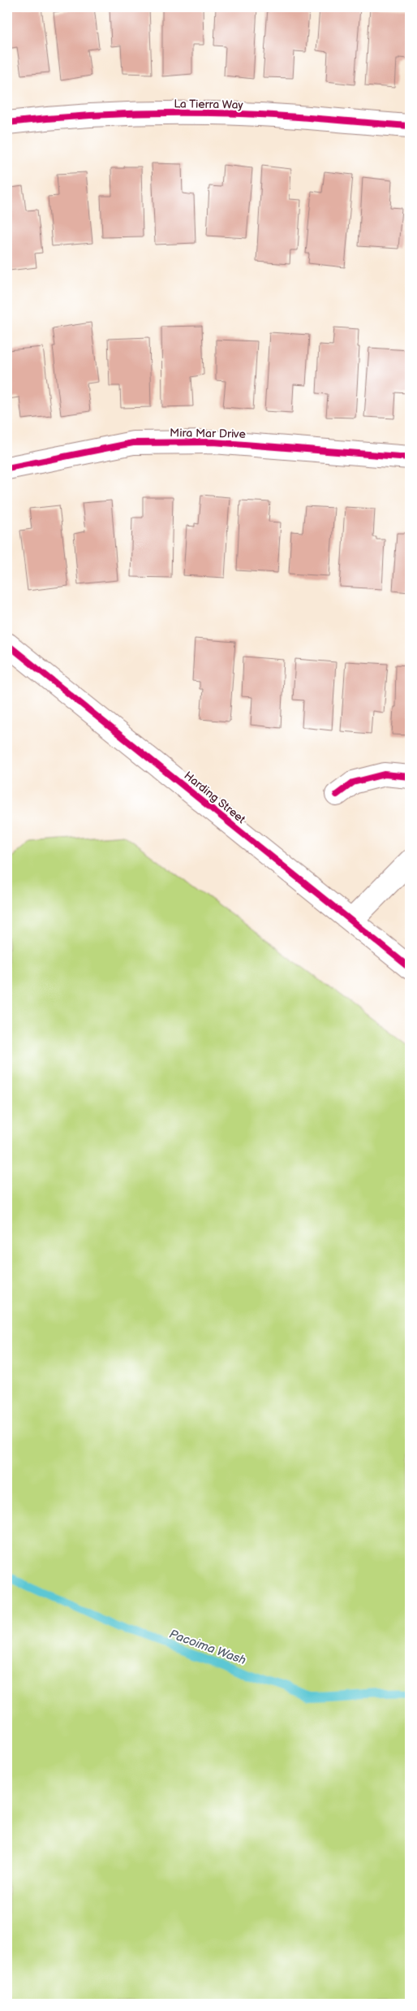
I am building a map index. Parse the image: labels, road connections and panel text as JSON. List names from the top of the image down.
{
  "streets": {
    "street": ["La Tierra Way", "Mira Mar Drive", "Harding Street"]
  },
  "water": ["Pacoima Wash"]
}
